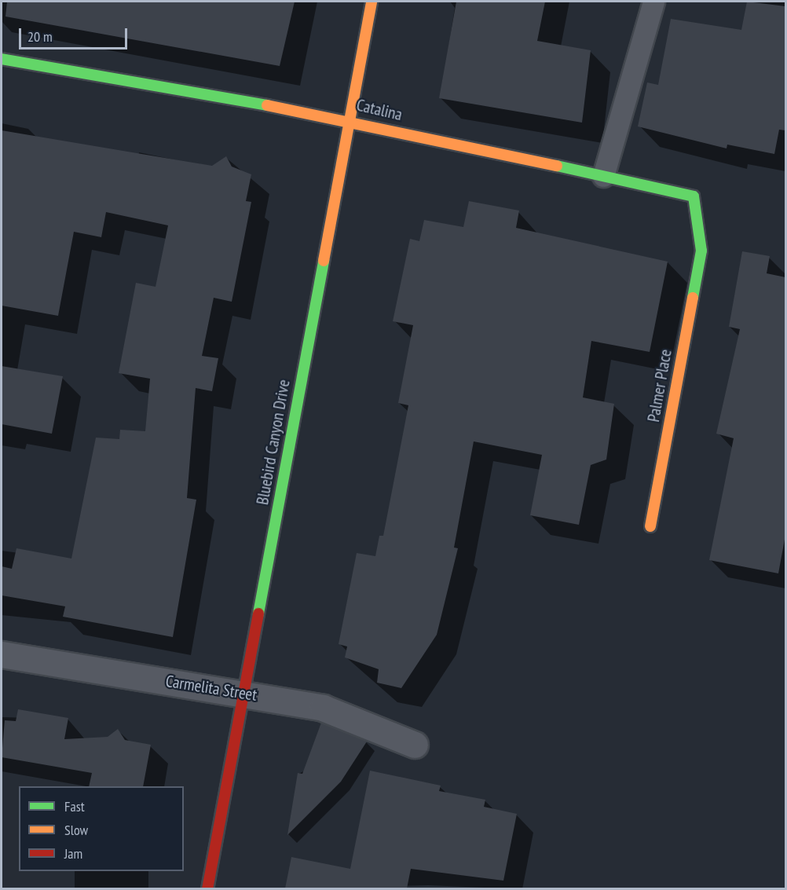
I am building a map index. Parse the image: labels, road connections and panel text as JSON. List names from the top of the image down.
{
  "streets": {
    "street": [
      "Catalina",
      "Palmer Place",
      "Bluebird Canyon Drive",
      "Carmelita Street"
    ]
  },
  "crossings": [
    ["Catalina", "Palmer Place"],
    ["Catalina", "Bluebird Canyon Drive"],
    ["Bluebird Canyon Drive", "Carmelita Street"]
  ],
  "legend": ["Fast", "Slow", "Jam"],
  "scale_bar": "20 m"
}
